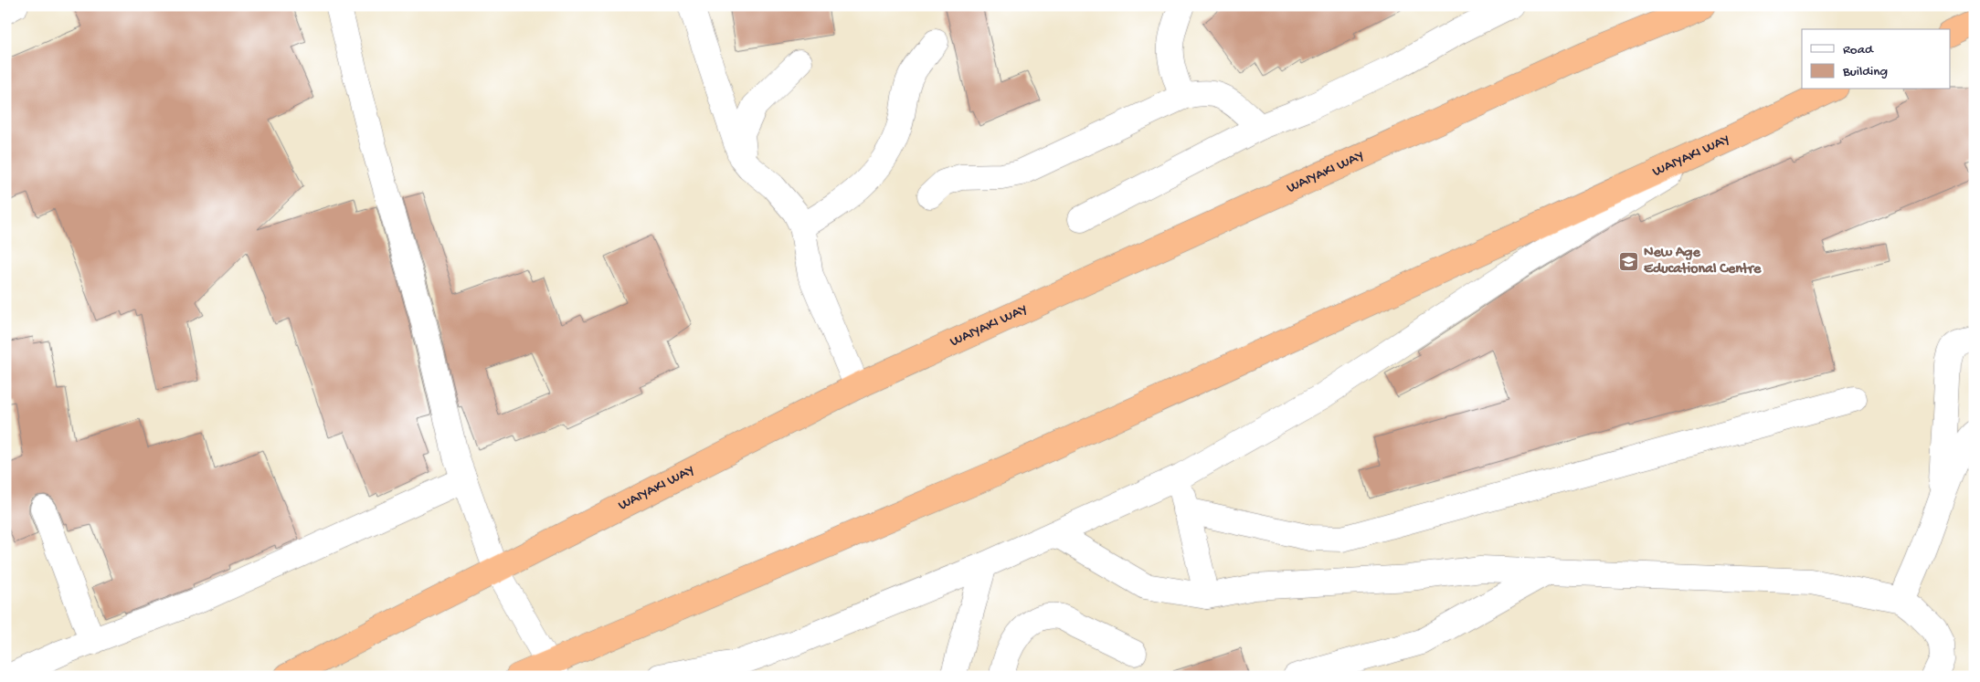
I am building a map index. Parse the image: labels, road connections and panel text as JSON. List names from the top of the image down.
{
  "streets": {
    "highway": ["WAIYAKI WAY"]
  },
  "places": {
    "school or university": ["New Age Educational Centre"]
  },
  "legend": ["Road", "Building"]
}
